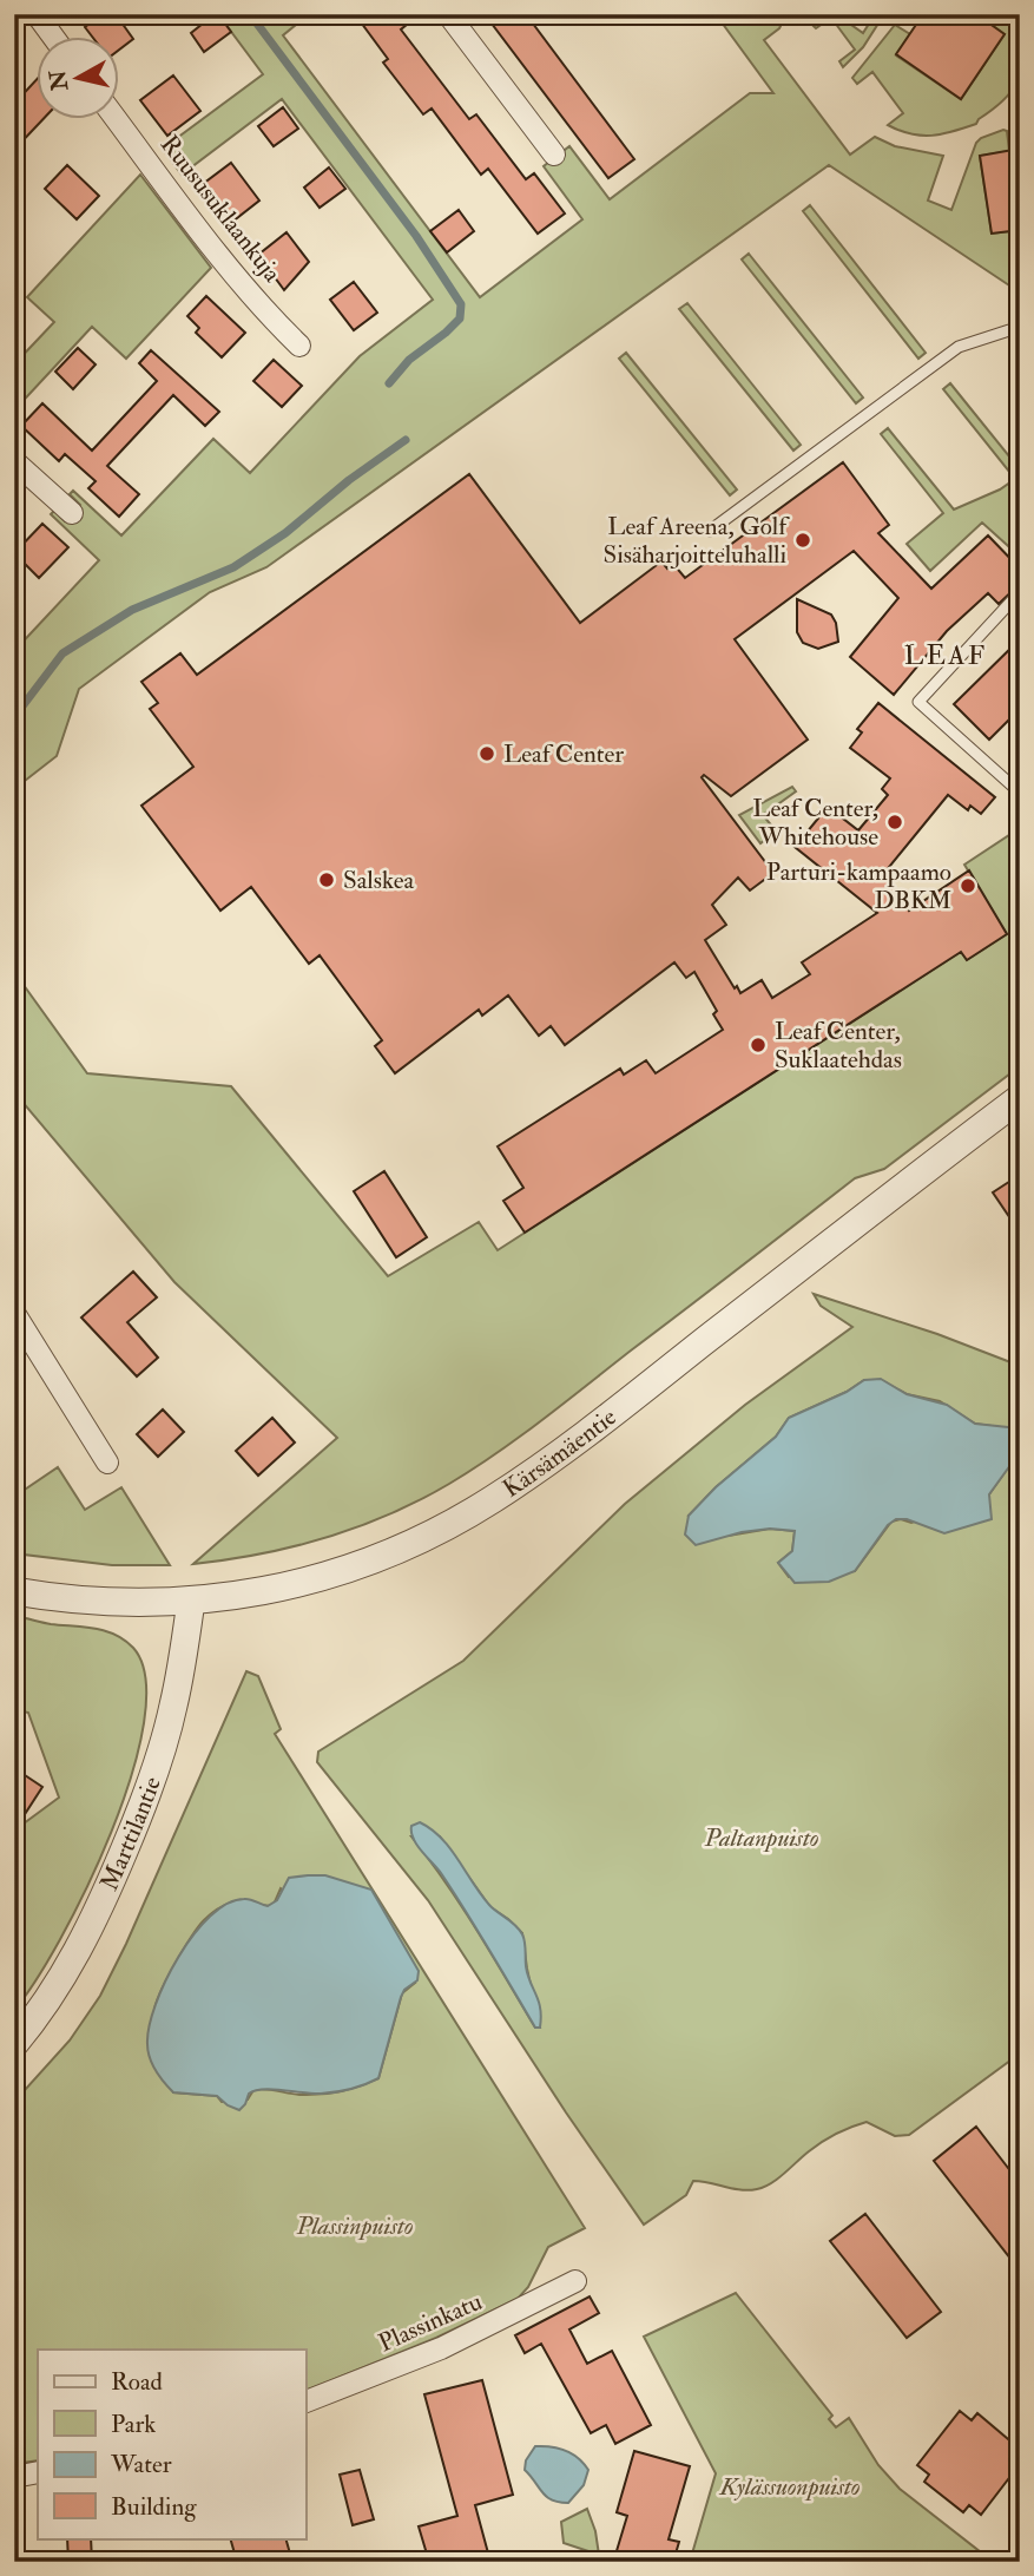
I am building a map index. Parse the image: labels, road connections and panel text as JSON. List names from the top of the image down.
{
  "streets": {
    "street": [
      "Ruususuklaankuja",
      "Kärsämäentie",
      "Marttilantie",
      "Plassinkatu"
    ]
  },
  "crossings": [
    ["Kärsämäentie", "Marttilantie"]
  ],
  "districts": ["LEAF"],
  "parks": ["Paltanpuisto", "Plassinpuisto", "Kylässuonpuisto"],
  "places": [
    "Leaf Areena, Golf Sisäharjoitteluhalli",
    "Leaf Center",
    "Leaf Center, Whitehouse",
    "Salskea",
    "Parturi-kampaamo DBKM",
    "Leaf Center, Suklaatehdas"
  ],
  "legend": [
    "Road",
    "Park",
    "Water",
    "Building"
  ],
  "north": "left"
}
